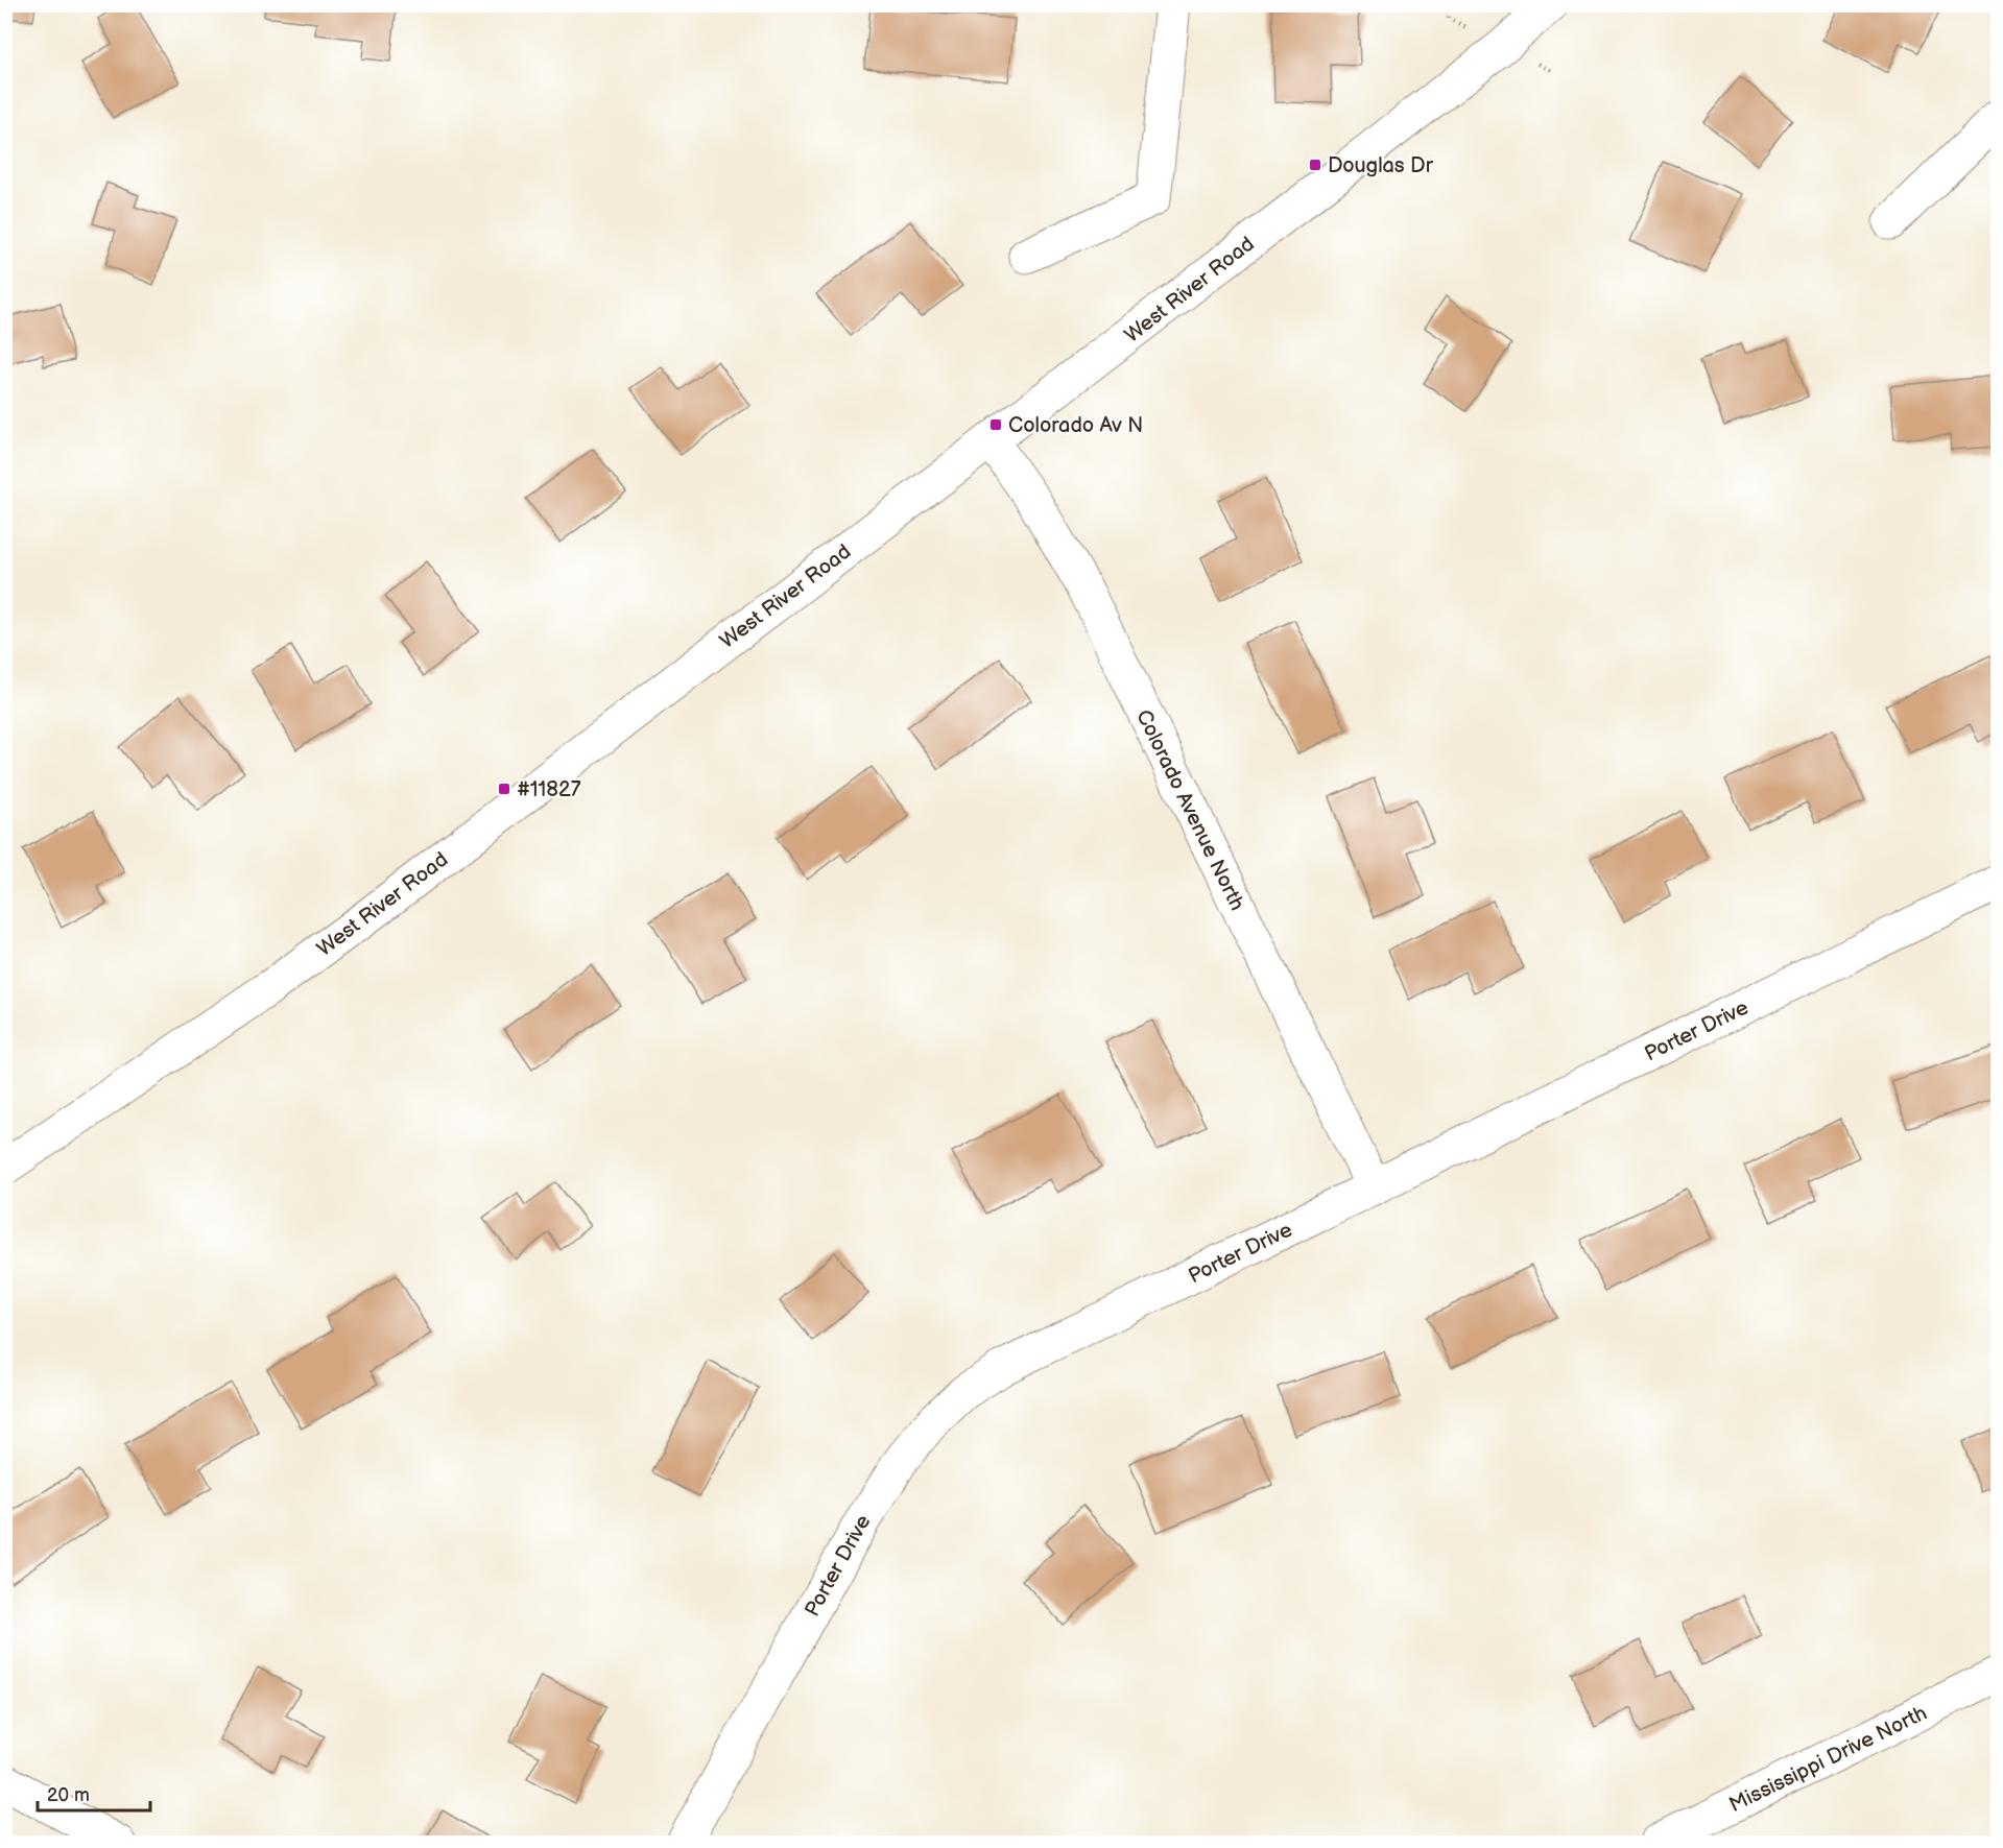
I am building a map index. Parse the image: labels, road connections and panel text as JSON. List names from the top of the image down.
{
  "streets": {
    "street": [
      "West River Road",
      "Colorado Avenue North",
      "Porter Drive",
      "Mississippi Drive North"
    ]
  },
  "crossings": [
    ["West River Road", "Colorado Avenue North"],
    ["Colorado Avenue North", "Porter Drive"]
  ],
  "places": {
    "transit": ["Douglas Dr", "Colorado Av N", "#11827"]
  },
  "scale_bar": "20 m"
}
